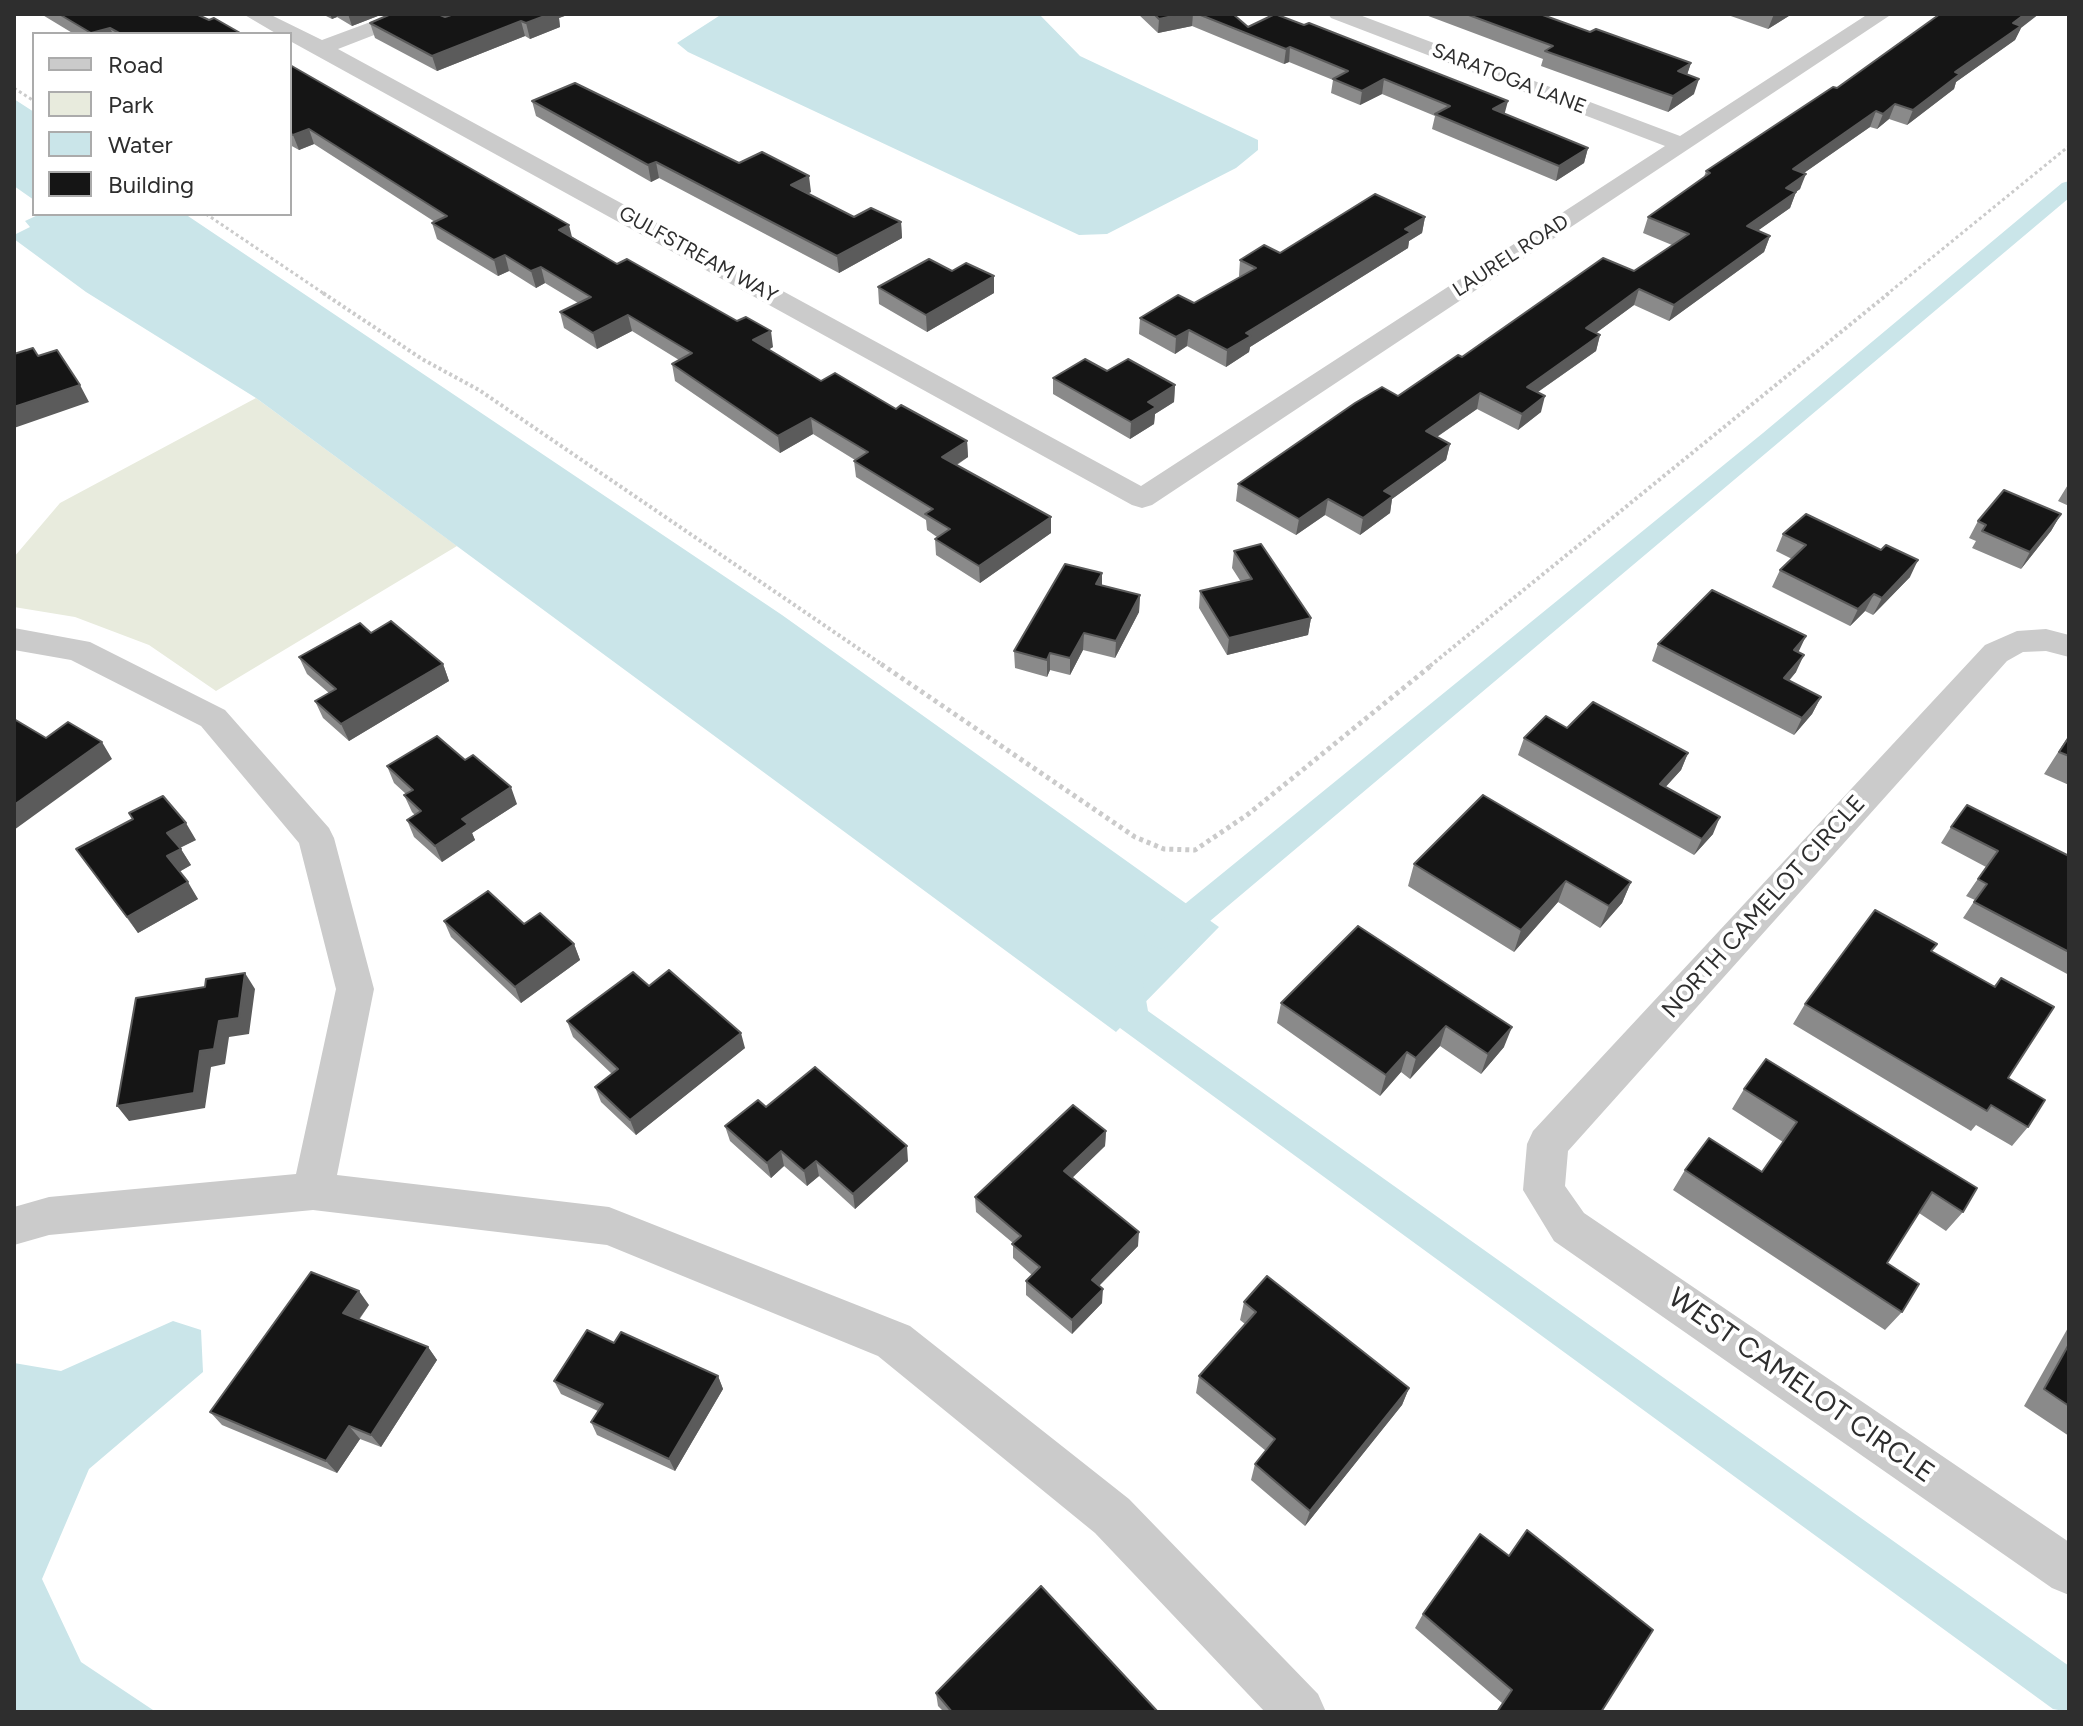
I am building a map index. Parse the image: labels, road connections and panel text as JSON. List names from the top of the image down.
{
  "streets": {
    "street": [
      "SARATOGA LANE",
      "GULFSTREAM WAY",
      "LAUREL ROAD",
      "NORTH CAMELOT CIRCLE",
      "WEST CAMELOT CIRCLE"
    ]
  },
  "crossings": [
    ["SARATOGA LANE", "LAUREL ROAD"],
    ["GULFSTREAM WAY", "LAUREL ROAD"],
    ["NORTH CAMELOT CIRCLE", "WEST CAMELOT CIRCLE"]
  ],
  "legend": [
    "Road",
    "Park",
    "Water",
    "Building"
  ]
}
